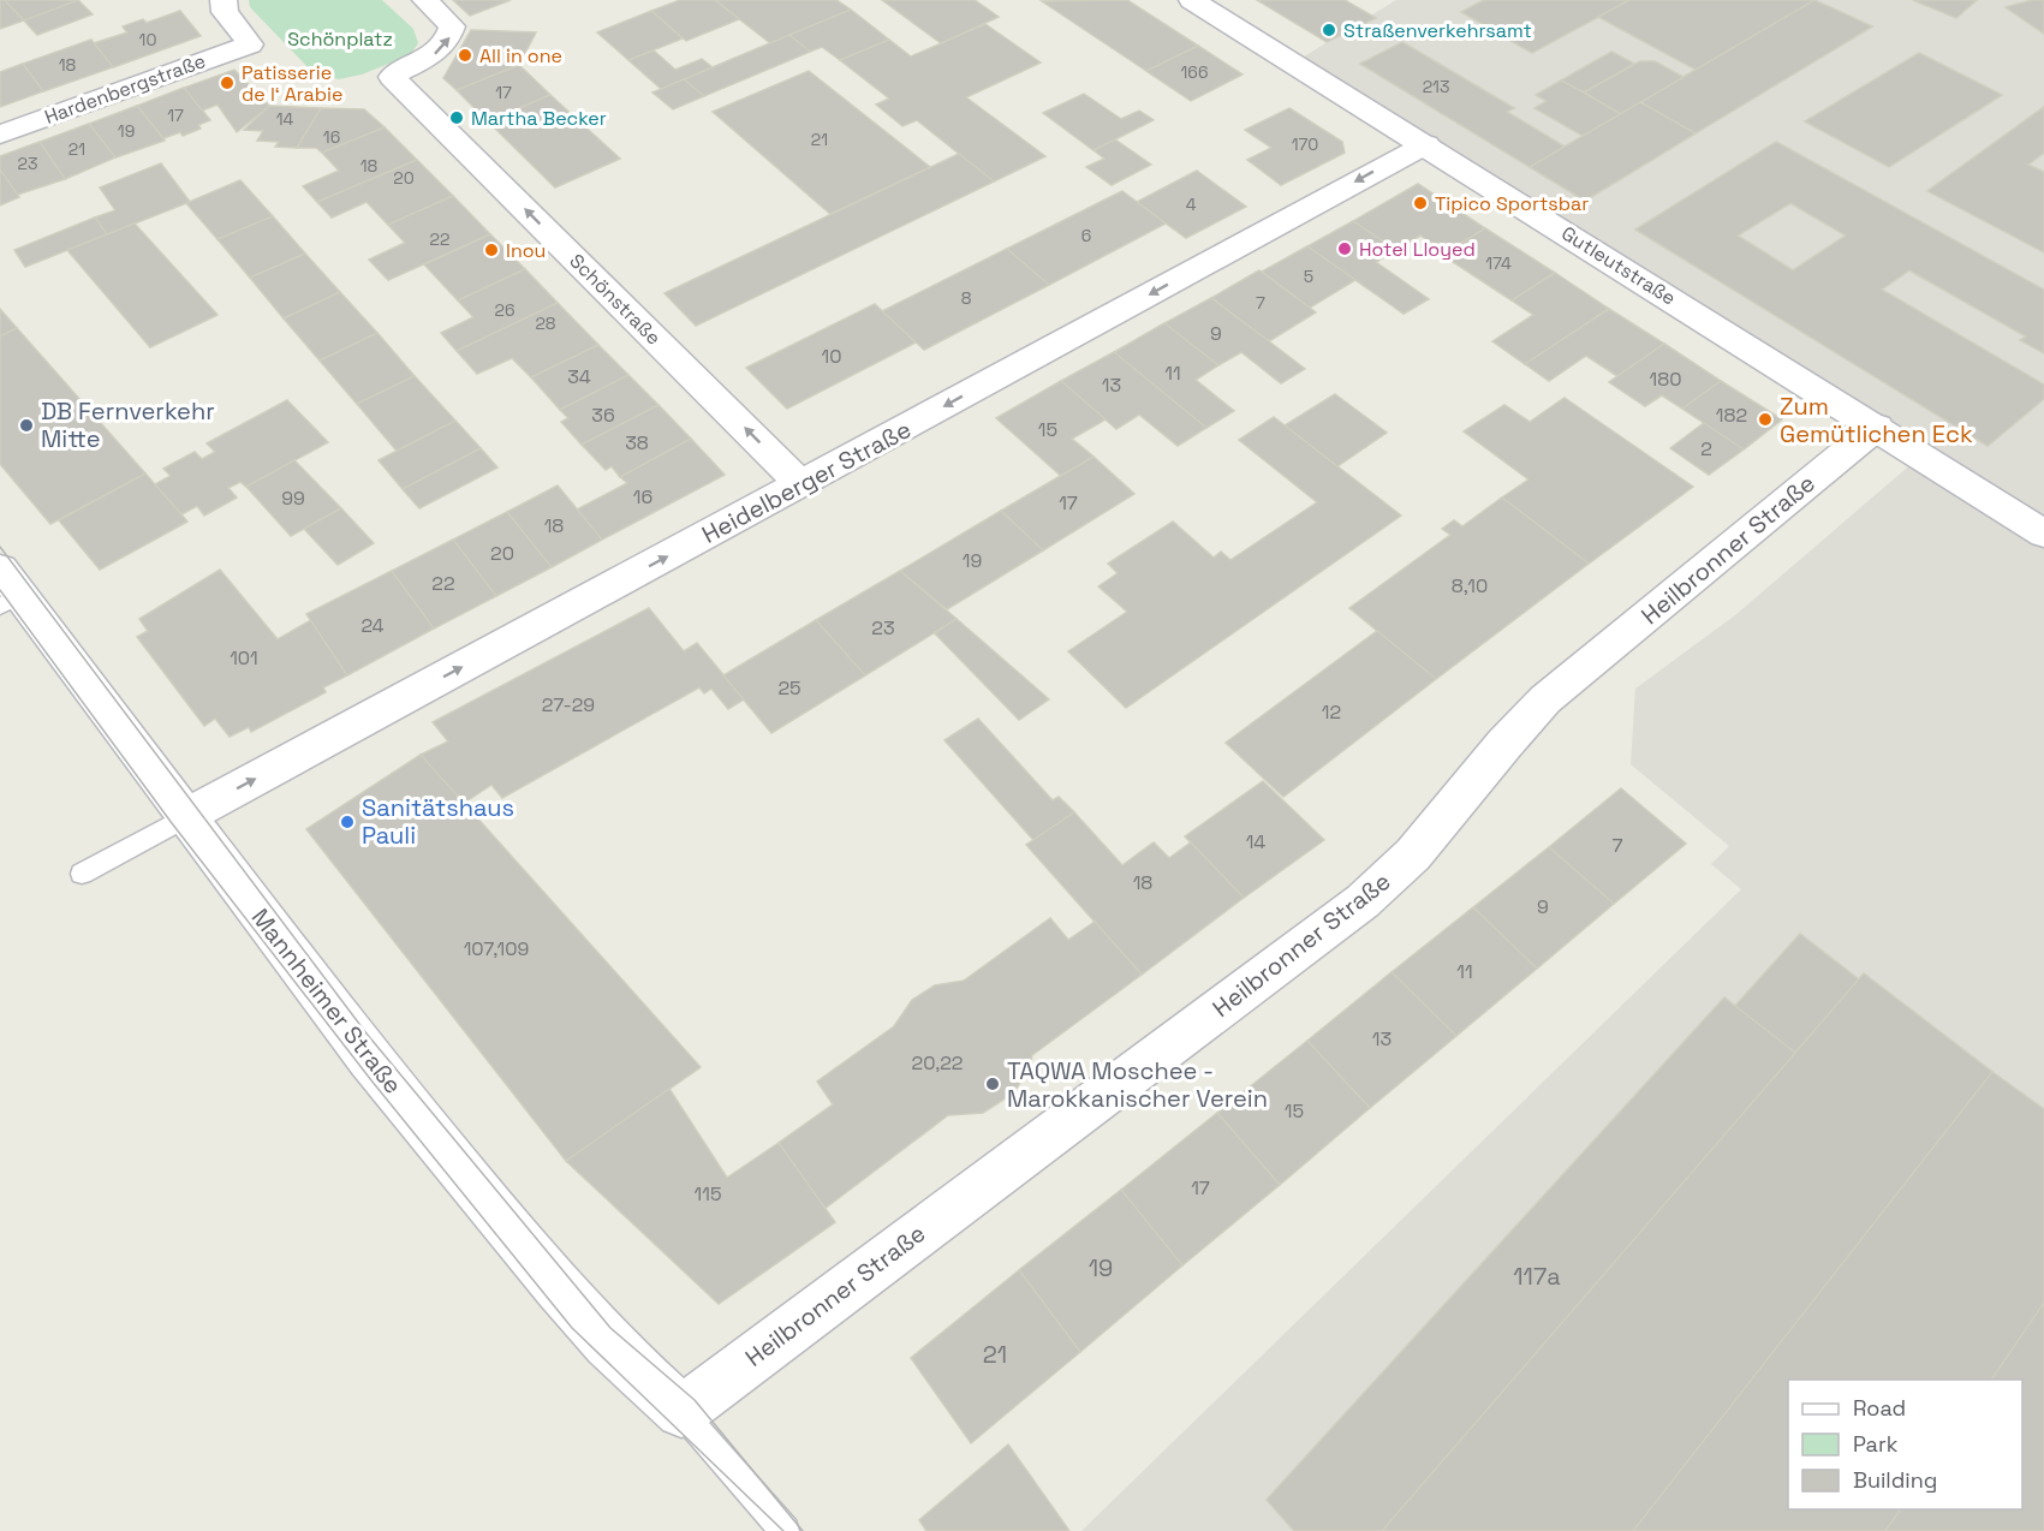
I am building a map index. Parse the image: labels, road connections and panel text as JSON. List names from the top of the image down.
{
  "streets": {
    "street": [
      "Hardenbergstraße",
      "Gutleutstraße",
      "Schönstraße",
      "Heidelberger Straße",
      "Heilbronner Straße",
      "Mannheimer Straße"
    ]
  },
  "crossings": [
    ["Gutleutstraße", "Heidelberger Straße"],
    ["Gutleutstraße", "Heilbronner Straße"],
    ["Schönstraße", "Heidelberger Straße"],
    ["Heidelberger Straße", "Mannheimer Straße"],
    ["Heilbronner Straße", "Mannheimer Straße"]
  ],
  "one_way": ["Schönstraße"],
  "parks": ["Schönplatz"],
  "places": [
    "Straßenverkehrsamt",
    "All in one",
    "Patisserie de l‘ Arabie",
    "Martha Becker",
    "Tipico Sportsbar",
    "Hotel Lloyed",
    "Inou",
    "Zum Gemütlichen Eck",
    "DB Fernverkehr Mitte",
    "Sanitätshaus Pauli",
    "TAQWA Moschee - Marokkanischer Verein"
  ],
  "house_numbers": [
    "10",
    "18",
    "166",
    "213",
    "17",
    "17",
    "14",
    "19",
    "16",
    "21",
    "170",
    "21",
    "23",
    "18",
    "20",
    "4",
    "6",
    "22",
    "174",
    "5",
    "8",
    "7",
    "26",
    "28",
    "9",
    "10",
    "11",
    "34",
    "180",
    "13",
    "36",
    "182",
    "15",
    "38",
    "2",
    "16",
    "99",
    "17",
    "18",
    "20",
    "19",
    "22",
    "8,10",
    "24",
    "23",
    "101",
    "25",
    "27-29",
    "12",
    "14",
    "7",
    "18",
    "9",
    "107,109",
    "11",
    "13",
    "20,22",
    "15",
    "17",
    "115",
    "19",
    "117a",
    "21"
  ],
  "legend": ["Road", "Park", "Building"]
}
